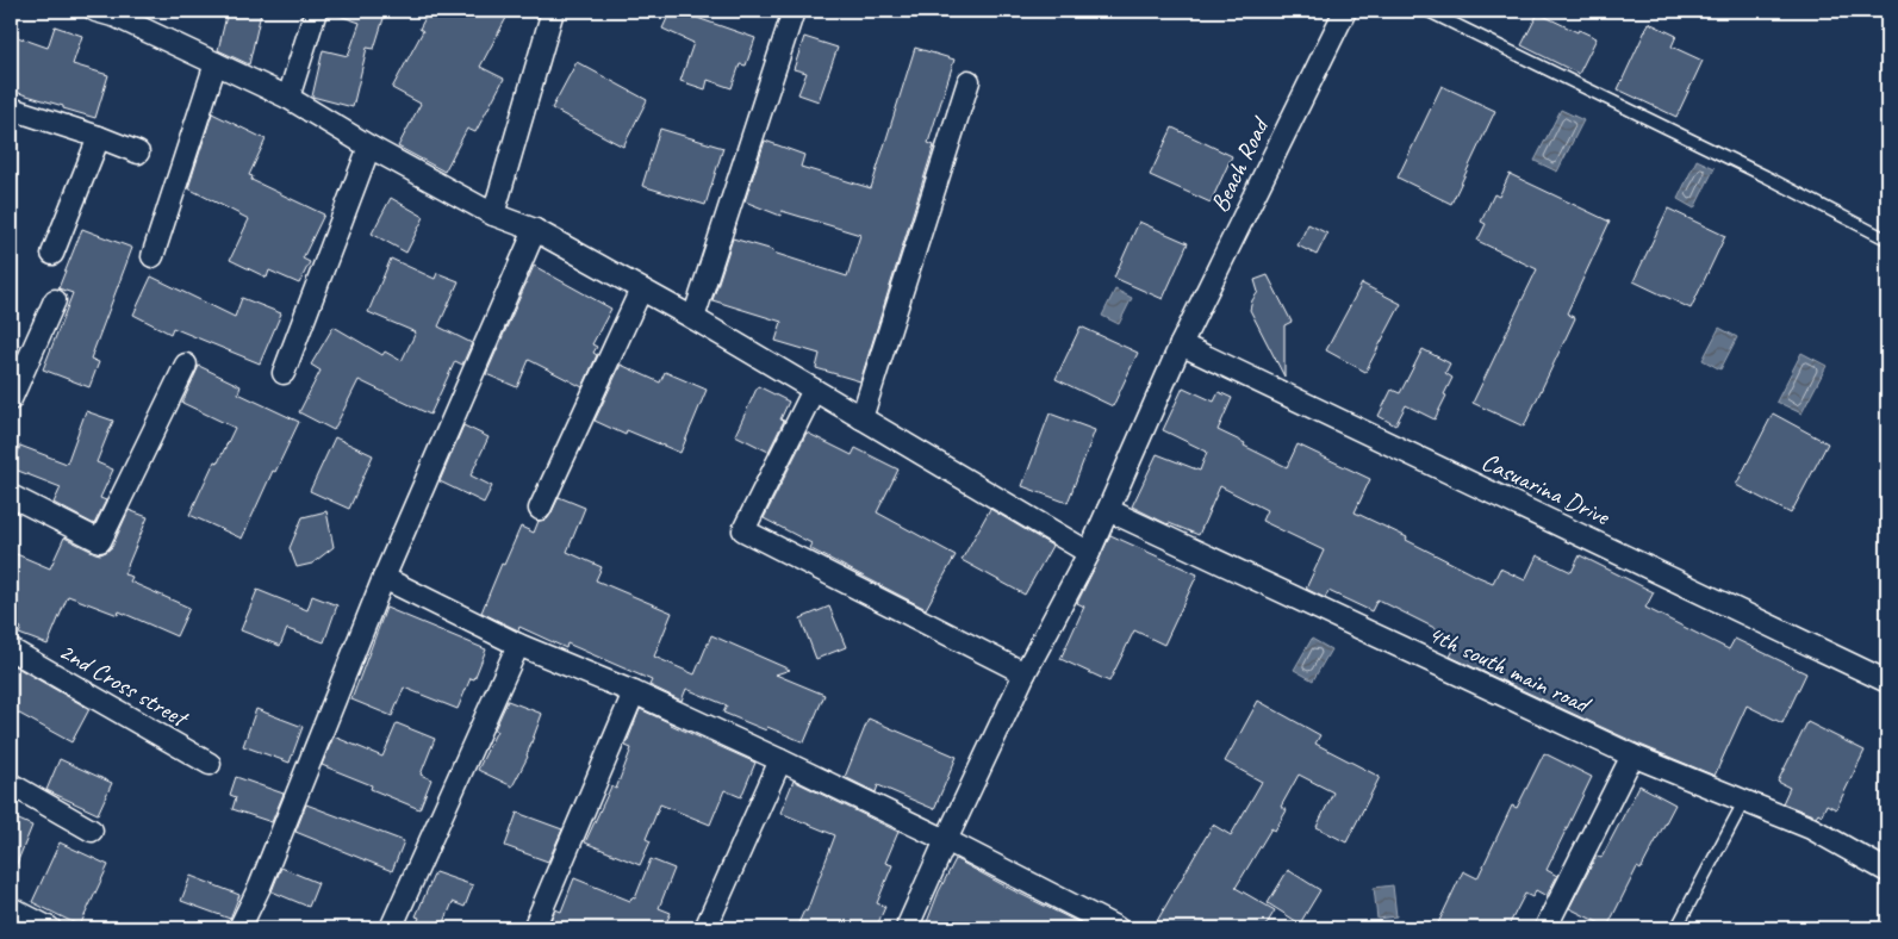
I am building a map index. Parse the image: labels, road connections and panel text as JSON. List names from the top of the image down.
{
  "streets": {
    "street": [
      "Beach Road",
      "Casuarina Drive",
      "4th south main road",
      "2nd Cross street"
    ]
  },
  "crossings": [
    ["Beach Road", "Casuarina Drive"],
    ["Beach Road", "4th south main road"]
  ]
}
